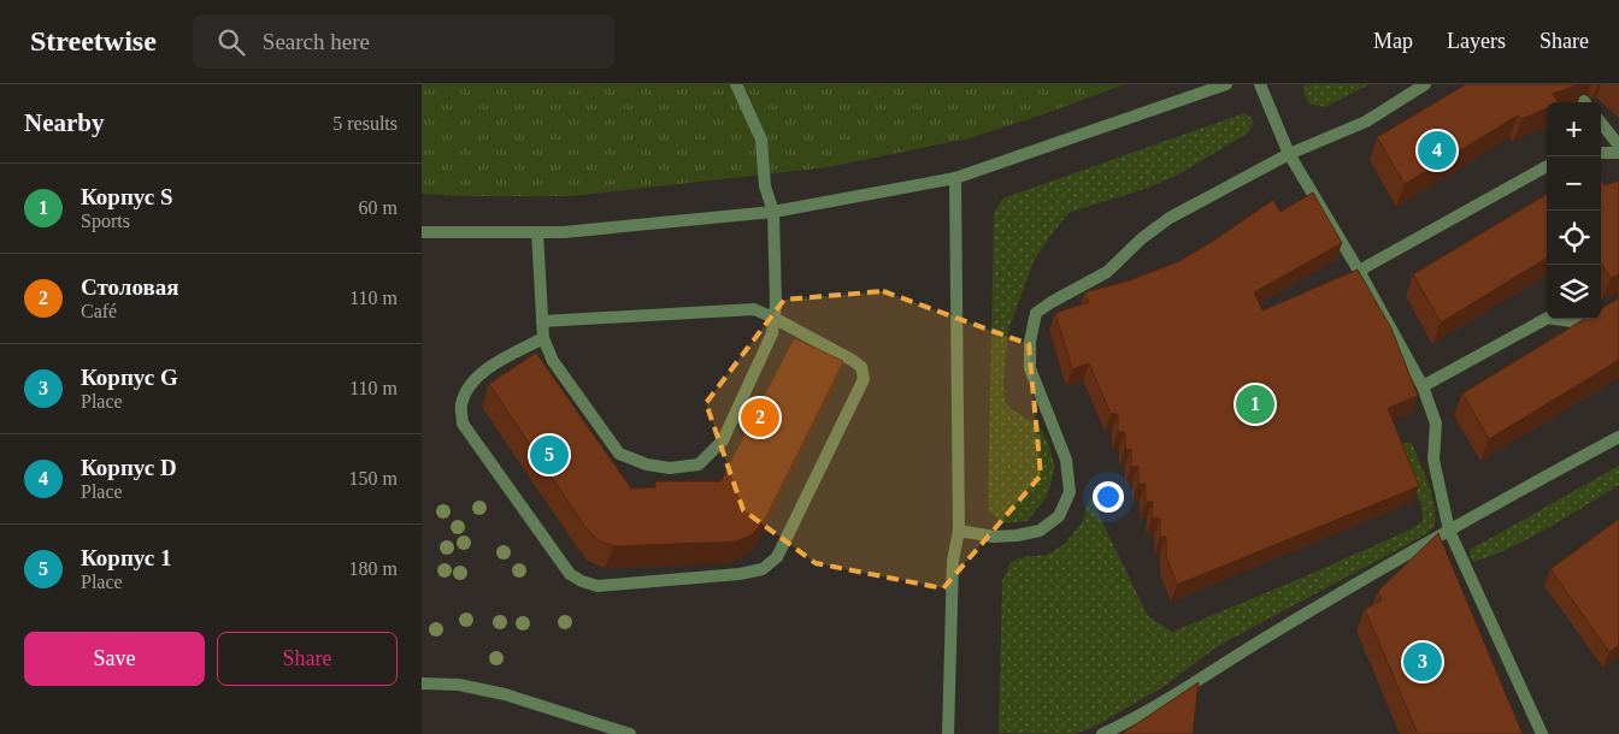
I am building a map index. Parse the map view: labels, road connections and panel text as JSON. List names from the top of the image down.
{
  "page": {
    "header": "Streetwise",
    "search": "Search here",
    "nav": ["Map", "Layers", "Share"],
    "heading": ["Nearby", "5 results"],
    "map_buttons": ["+", "−"],
    "pins": [
      "4",
      "1",
      "2",
      "5",
      "3"
    ],
    "list": [
      {
        "mark": "1",
        "name": "Корпус S",
        "note": "Sports",
        "value": "60 m"
      },
      {
        "mark": "2",
        "name": "Столовая",
        "note": "Café",
        "value": "110 m"
      },
      {
        "mark": "3",
        "name": "Корпус G",
        "note": "Place",
        "value": "110 m"
      },
      {
        "mark": "4",
        "name": "Корпус D",
        "note": "Place",
        "value": "150 m"
      },
      {
        "mark": "5",
        "name": "Корпус 1",
        "note": "Place",
        "value": "180 m"
      }
    ],
    "buttons": ["Save", "Share"]
  }
}
